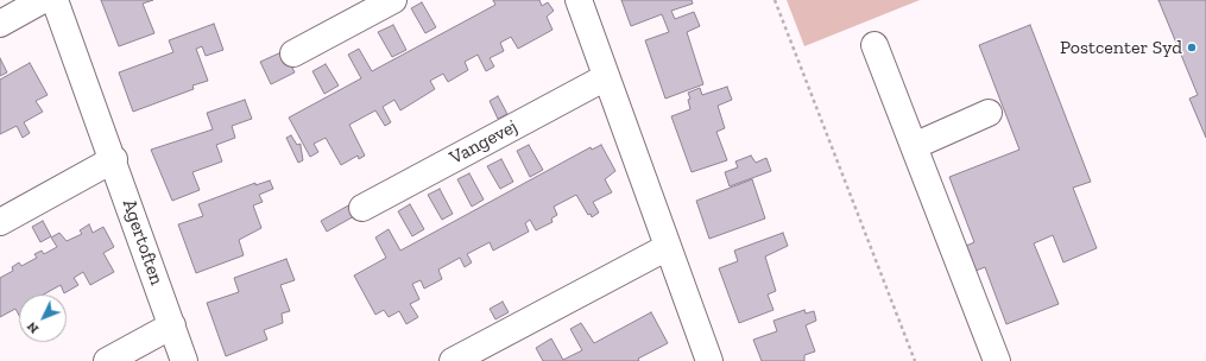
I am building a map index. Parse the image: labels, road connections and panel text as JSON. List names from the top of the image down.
{
  "streets": {
    "street": ["Vangevej", "Agertoften"]
  },
  "places": ["Postcenter Syd"],
  "north": "bottom left"
}
